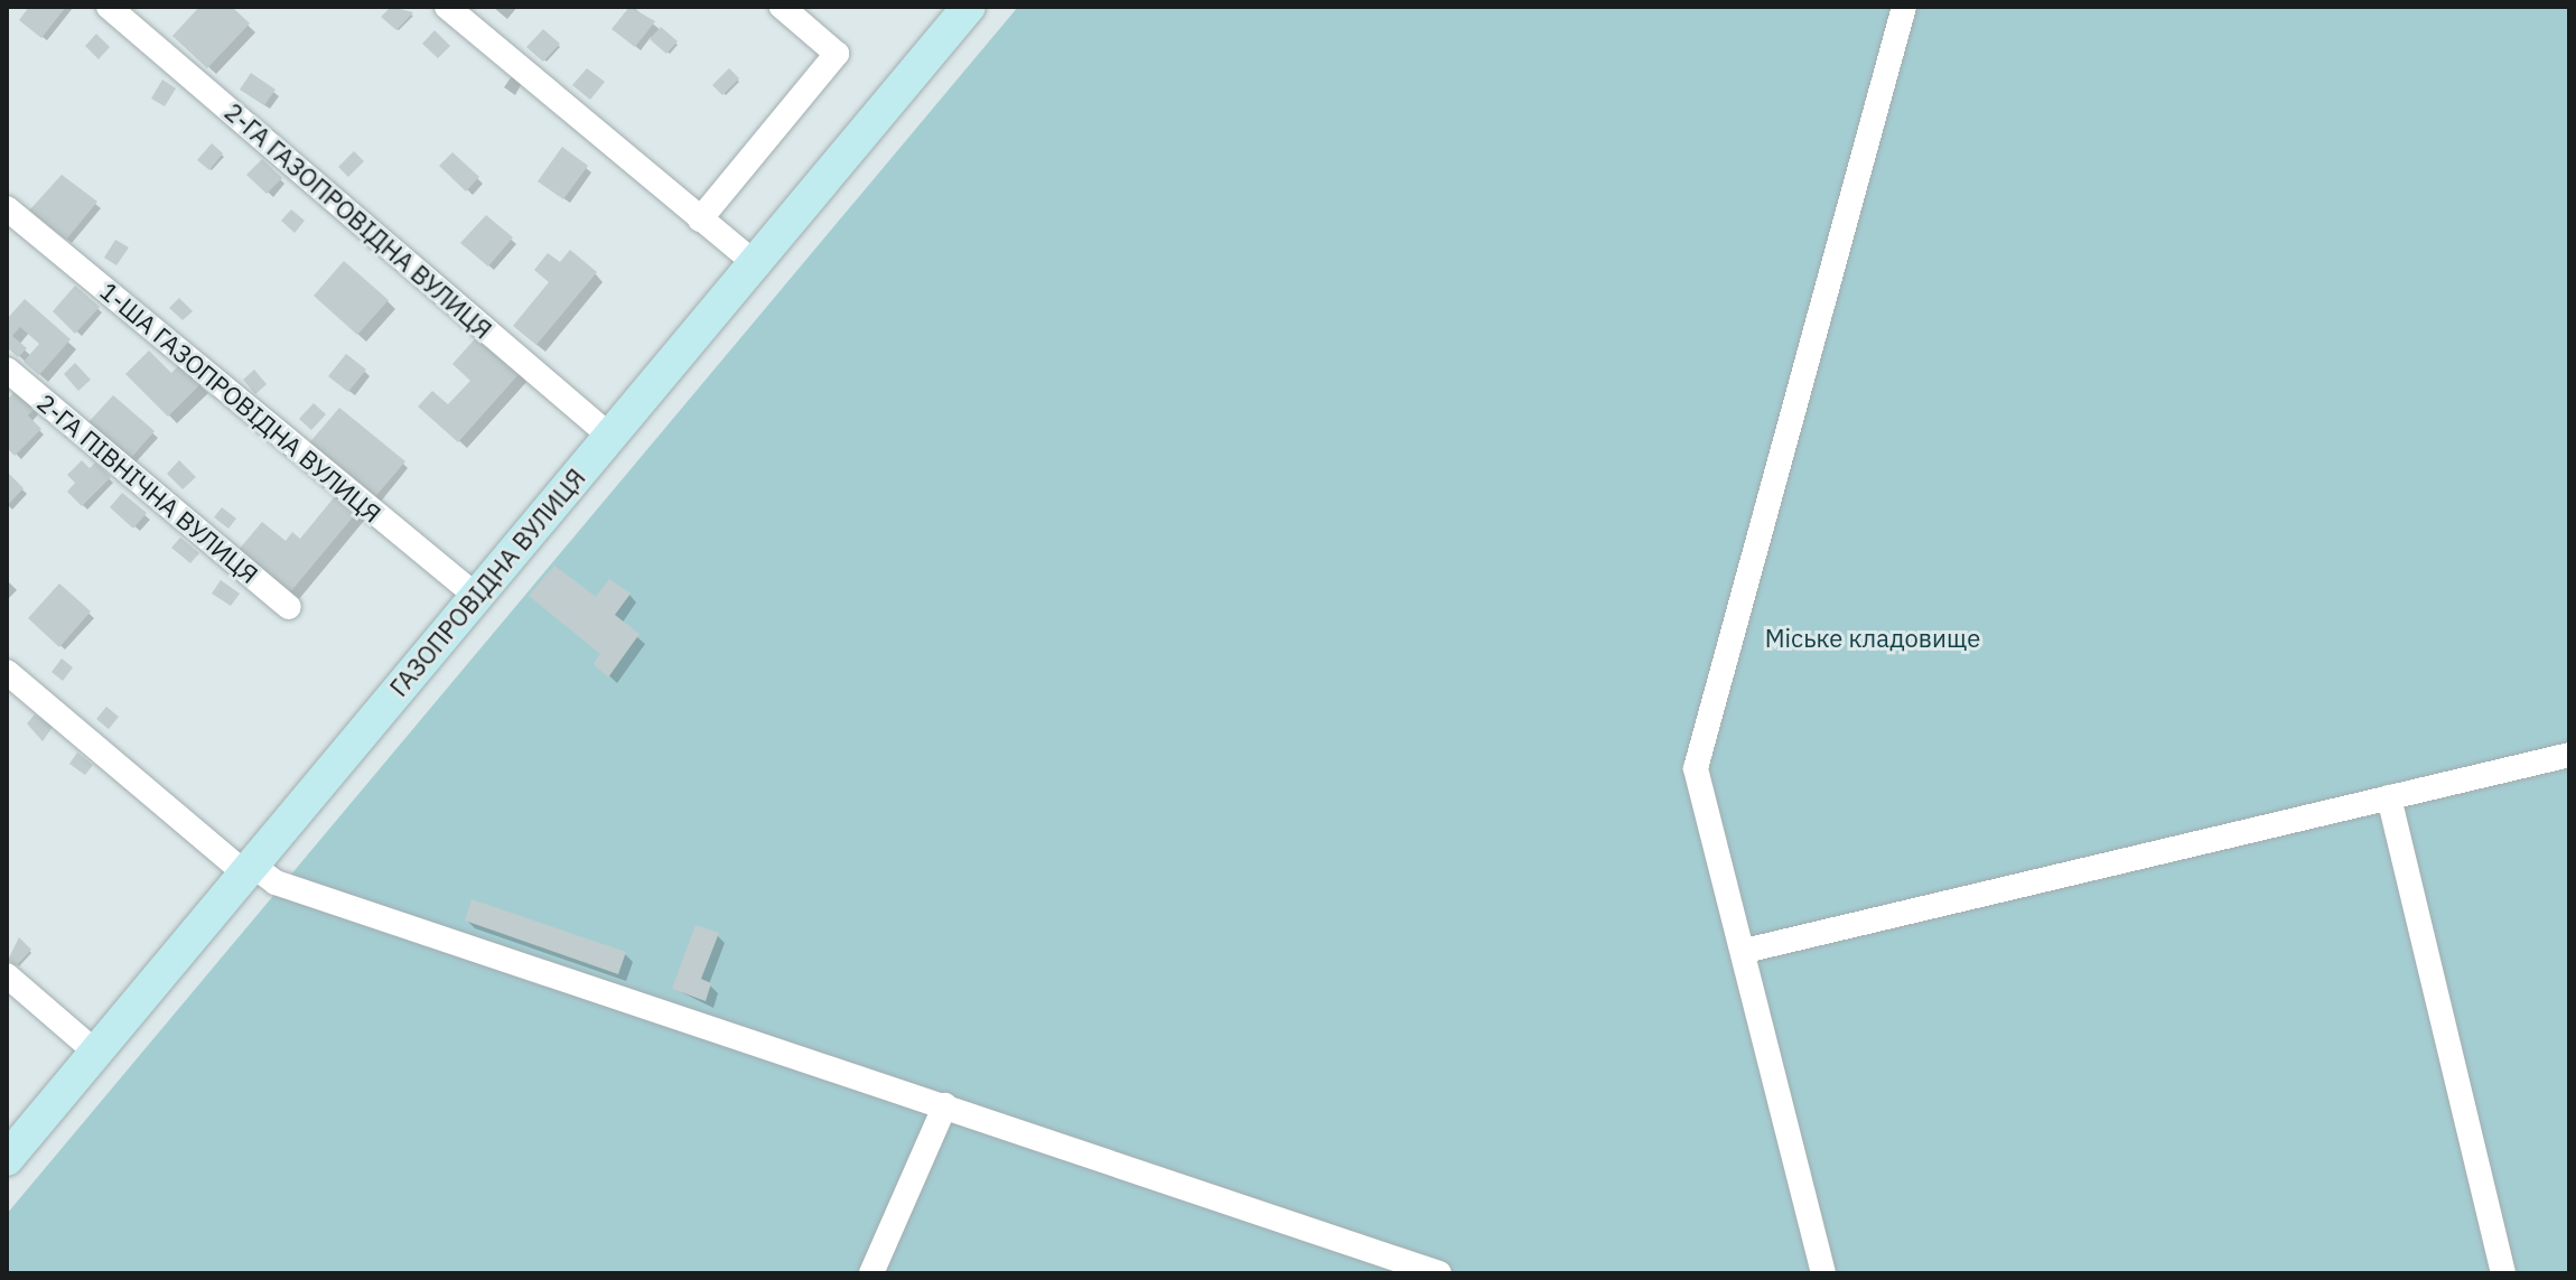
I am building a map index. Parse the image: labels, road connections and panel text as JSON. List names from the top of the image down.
{
  "streets": {
    "main road": ["ГАЗОПРОВІДНА ВУЛИЦЯ"],
    "street": ["2-ГА ГАЗОПРОВІДНА ВУЛИЦЯ", "1-ША ГАЗОПРОВІДНА ВУЛИЦЯ", "2-ГА ПІВНІЧНА ВУЛИЦЯ"]
  },
  "crossings": [
    ["2-ГА ГАЗОПРОВІДНА ВУЛИЦЯ", "ГАЗОПРОВІДНА ВУЛИЦЯ"],
    ["1-ША ГАЗОПРОВІДНА ВУЛИЦЯ", "ГАЗОПРОВІДНА ВУЛИЦЯ"]
  ],
  "parks": ["Міське кладовище"]
}
